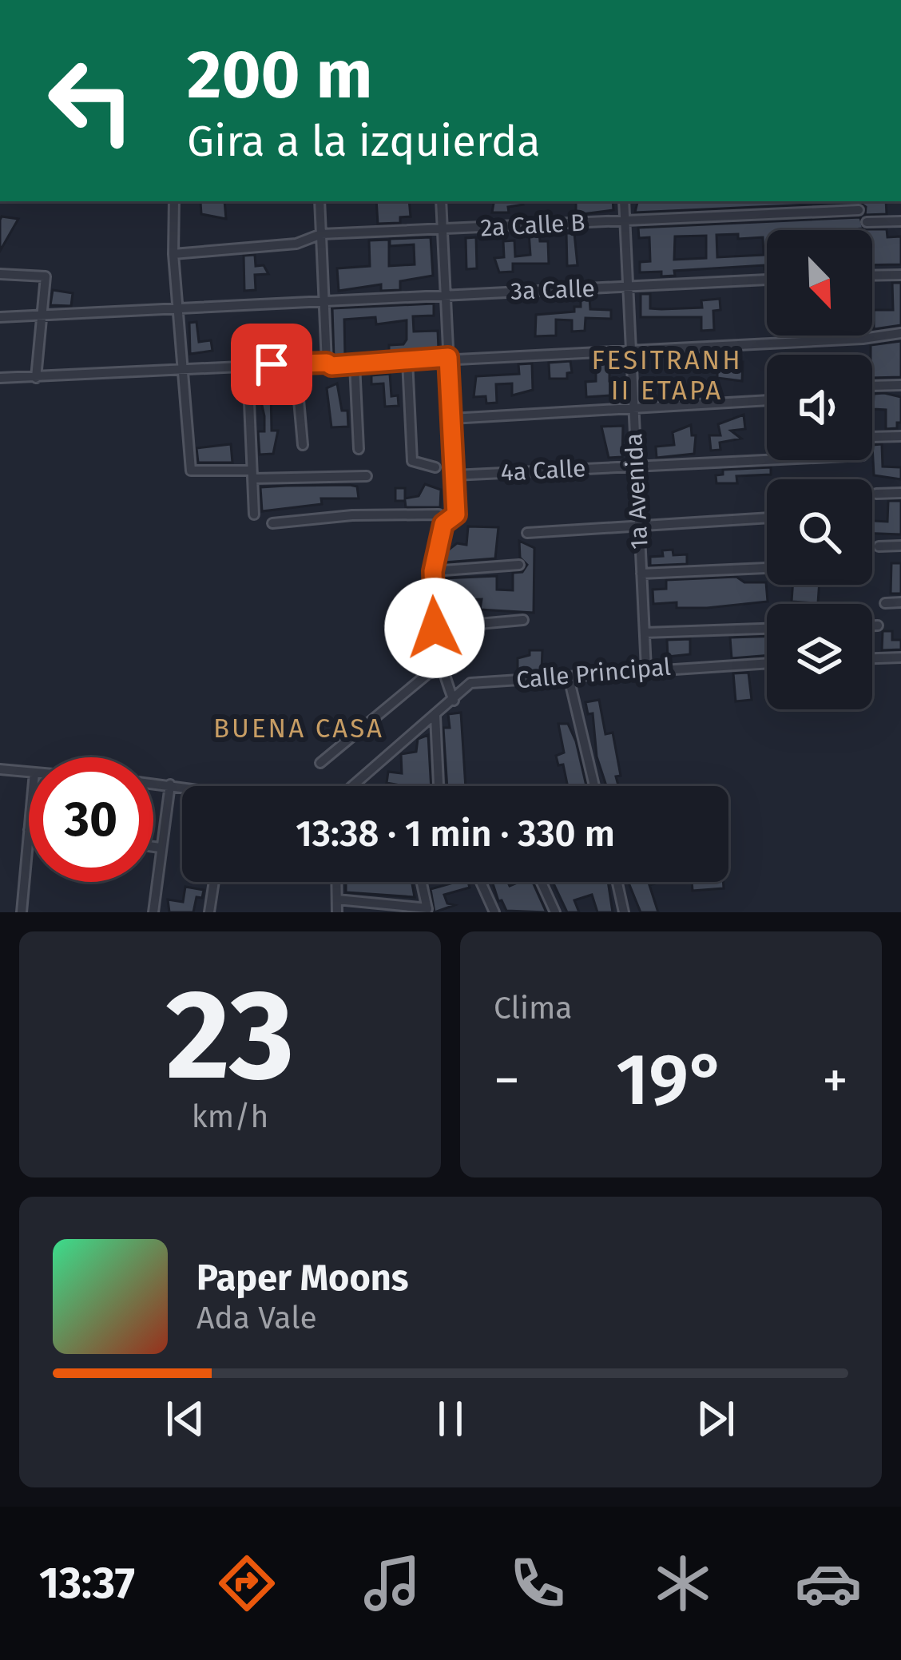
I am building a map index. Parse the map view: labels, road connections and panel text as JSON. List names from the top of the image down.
{
  "streets": {
    "street": [
      "2a Calle B",
      "3a Calle",
      "4a Calle",
      "1a Avenida",
      "Calle Principal"
    ]
  },
  "crossings": [
    ["2a Calle B", "1a Avenida"],
    ["3a Calle", "1a Avenida"],
    ["4a Calle", "1a Avenida"],
    ["1a Avenida", "Calle Principal"]
  ],
  "districts": ["FESITRANH II ETAPA", "BUENA CASA"],
  "north": "bottom right",
  "page": {
    "turn": ["200 m", "Gira a la izquierda"],
    "limit": "30",
    "trip": "13:38 · 1 min · 330 m",
    "tile": [
      ["23", "km/h"],
      "Clima"
    ],
    "heat": ["−", "19°", "+"],
    "song": ["Paper Moons", "Ada Vale"],
    "tabs": "13:37"
  }
}
